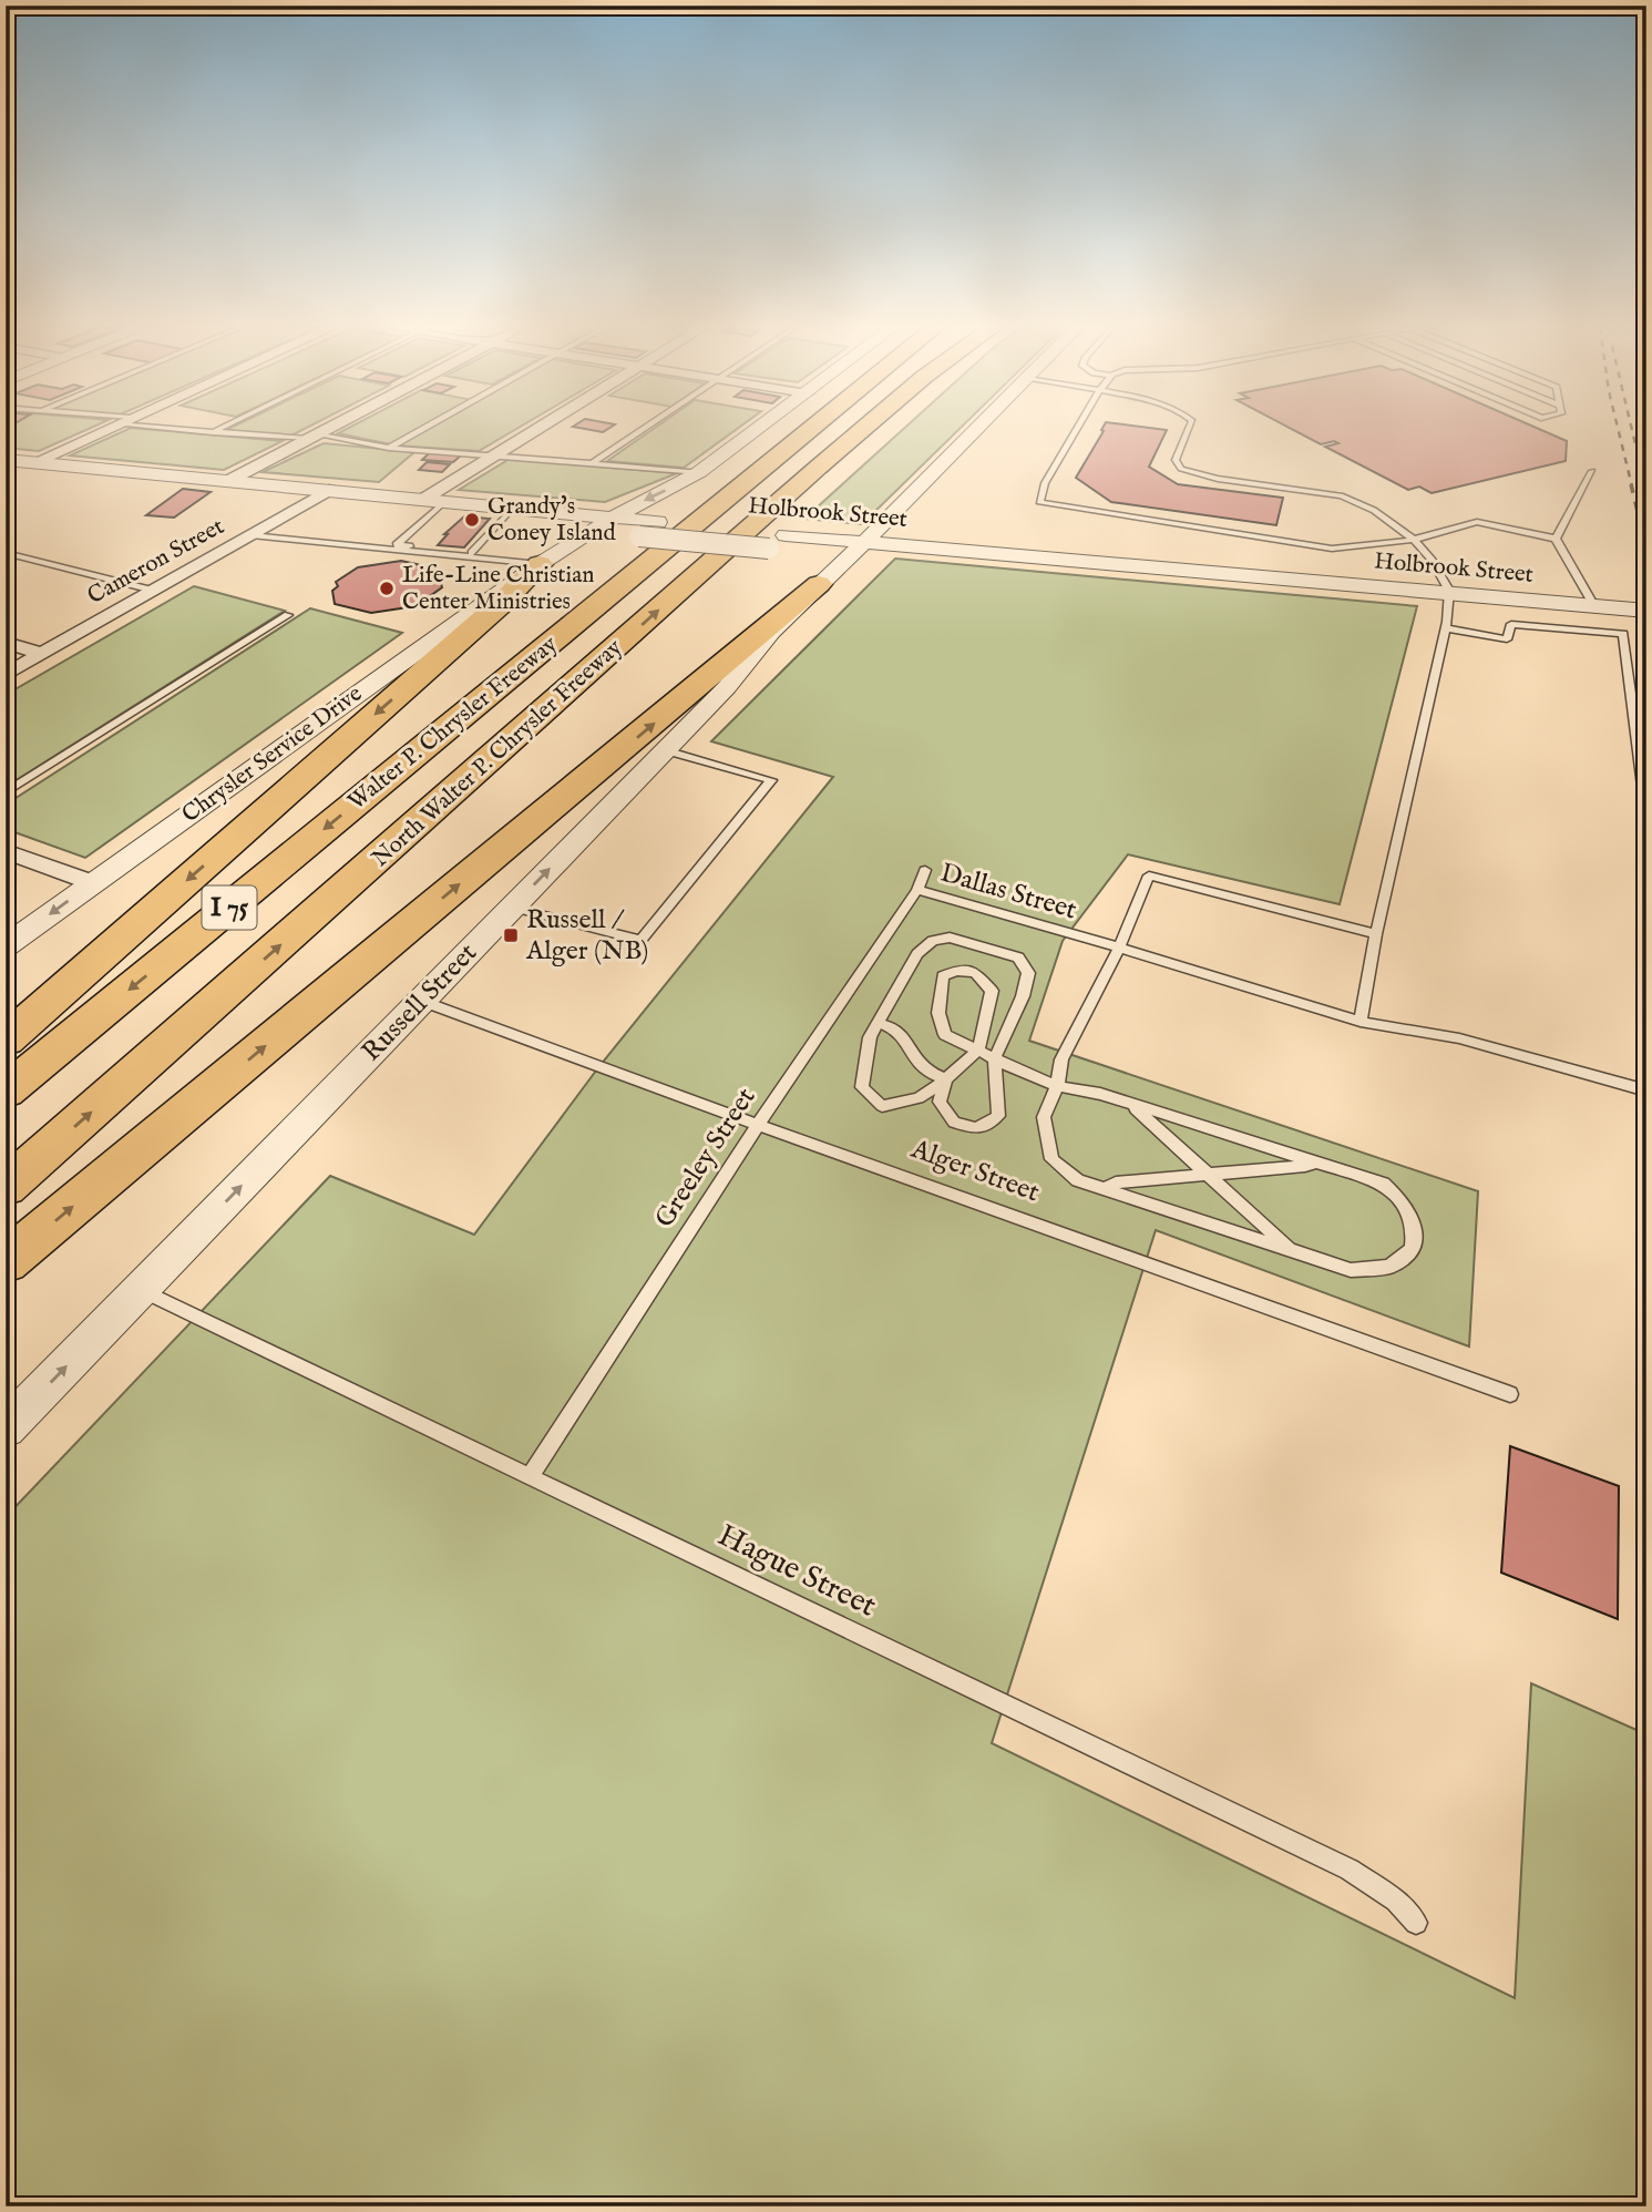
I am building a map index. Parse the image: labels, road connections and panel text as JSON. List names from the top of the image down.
{
  "streets": {
    "highway": ["Walter P. Chrysler Freeway", "North Walter P. Chrysler Freeway", "I 75"],
    "street": [
      "Holbrook Street",
      "Cameron Street",
      "Chrysler Service Drive",
      "Russell Street"
    ],
    "lane": [
      "Dallas Street",
      "Greeley Street",
      "Alger Street",
      "Hague Street"
    ]
  },
  "crossings": [
    ["Holbrook Street", "Cameron Street"],
    ["Holbrook Street", "Chrysler Service Drive"],
    ["Holbrook Street", "Russell Street"],
    ["Dallas Street", "Greeley Street"],
    ["Russell Street", "Alger Street"],
    ["Russell Street", "Hague Street"],
    ["Greeley Street", "Alger Street"],
    ["Greeley Street", "Hague Street"]
  ],
  "one_way": ["Russell Street"],
  "places": {
    "other": ["Grandy's Coney Island", "Life-Line Christian Center Ministries"],
    "transit": ["Russell / Alger (NB)"]
  }
}
